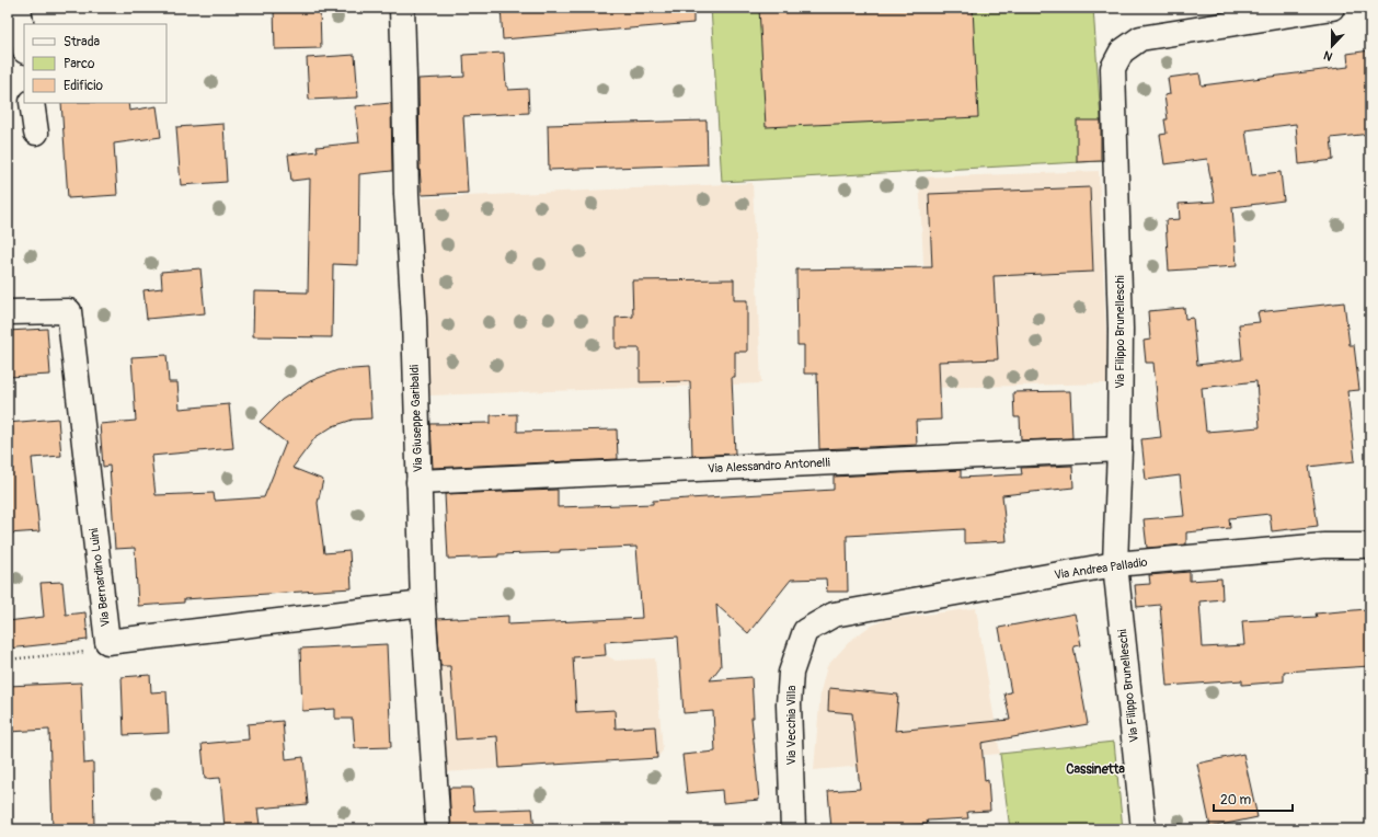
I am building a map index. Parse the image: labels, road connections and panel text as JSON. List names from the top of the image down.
{
  "streets": {
    "street": [
      "Via Filippo Brunelleschi",
      "Via Giuseppe Garibaldi",
      "Via Alessandro Antonelli",
      "Via Andrea Palladio",
      "Via Bernardino Luini",
      "Via Vecchia Villa"
    ]
  },
  "crossings": [
    ["Via Filippo Brunelleschi", "Via Alessandro Antonelli"],
    ["Via Filippo Brunelleschi", "Via Andrea Palladio"],
    ["Via Giuseppe Garibaldi", "Via Alessandro Antonelli"],
    ["Via Giuseppe Garibaldi", "Via Bernardino Luini"],
    ["Via Andrea Palladio", "Via Vecchia Villa"]
  ],
  "districts": ["Cassinetta"],
  "legend": ["Strada", "Parco", "Edificio"],
  "scale_bar": "20 m",
  "north": "bottom"
}
